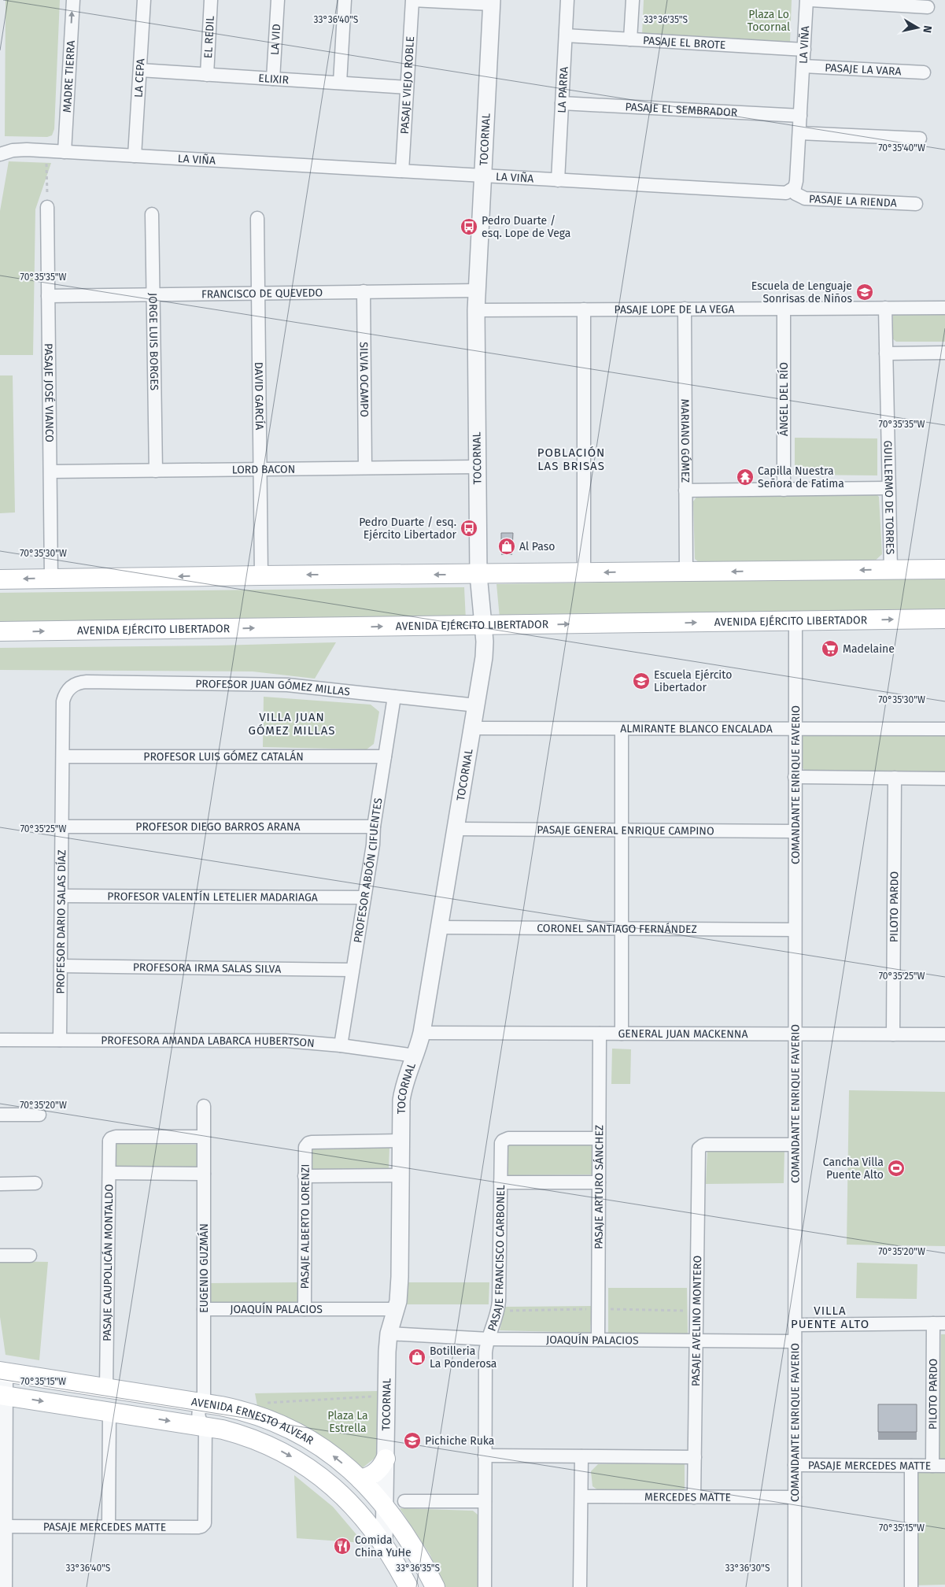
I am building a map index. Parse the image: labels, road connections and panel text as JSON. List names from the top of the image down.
{
  "streets": {
    "main road": ["AVENIDA EJÉRCITO LIBERTADOR", "AVENIDA ERNESTO ALVEAR"],
    "street": [
      "EL REDIL",
      "LA VID",
      "PASAJE EL BROTE",
      "LA VIÑA",
      "PASAJE LA VARA",
      "MADRE TIERRA",
      "LA CEPA",
      "ELIXIR",
      "PASAJE VIEJO ROBLE",
      "LA PARRA",
      "PASAJE EL SEMBRADOR",
      "TOCORNAL",
      "PASAJE LA RIENDA",
      "FRANCISCO DE QUEVEDO",
      "PASAJE LOPE DE LA VEGA",
      "JORGE LUIS BORGES",
      "SILVIA OCAMPO",
      "PASAJE JOSÉ VIANCO",
      "DAVID GARCÍA",
      "ÁNGEL DEL RÍO",
      "MARIANO GÓMEZ",
      "LORD BACON",
      "GUILLERMO DE TORRES",
      "PROFESOR JUAN GÓMEZ MILLAS",
      "ALMIRANTE BLANCO ENCALADA",
      "PROFESOR LUIS GÓMEZ CATALÁN",
      "COMANDANTE ENRIQUE FAVERIO",
      "PROFESOR DIEGO BARROS ARANA",
      "PASAJE GENERAL ENRIQUE CAMPINO",
      "PROFESOR ABDÓN CIFUENTES",
      "PROFESOR VALENTÍN LETELIER MADARIAGA",
      "PILOTO PARDO",
      "PROFESOR DARIO SALAS DÍAZ",
      "CORONEL SANTIAGO FERNÁNDEZ",
      "PROFESORA IRMA SALAS SILVA",
      "GENERAL JUAN MACKENNA",
      "PROFESORA AMANDA LABARCA HUBERTSON",
      "PASAJE ARTURO SÁNCHEZ",
      "PASAJE ALBERTO LORENZI",
      "PASAJE FRANCISCO CARBONEL",
      "PASAJE CAUPOLICÁN MONTALDO",
      "EUGENIO GUZMÁN",
      "JOAQUÍN PALACIOS",
      "PASAJE AVELINO MONTERO",
      "PASAJE MERCEDES MATTE",
      "MERCEDES MATTE"
    ]
  },
  "crossings": [
    ["EL REDIL", "ELIXIR"],
    ["LA VID", "ELIXIR"],
    ["PASAJE EL BROTE", "LA VIÑA"],
    ["PASAJE EL BROTE", "LA PARRA"],
    ["LA VIÑA", "PASAJE LA VARA"],
    ["LA VIÑA", "MADRE TIERRA"],
    ["LA VIÑA", "LA CEPA"],
    ["LA VIÑA", "PASAJE VIEJO ROBLE"],
    ["LA VIÑA", "LA PARRA"],
    ["LA VIÑA", "PASAJE EL SEMBRADOR"],
    ["LA VIÑA", "TOCORNAL"],
    ["LA VIÑA", "PASAJE LA RIENDA"],
    ["LA CEPA", "ELIXIR"],
    ["ELIXIR", "PASAJE VIEJO ROBLE"],
    ["LA PARRA", "PASAJE EL SEMBRADOR"],
    ["TOCORNAL", "FRANCISCO DE QUEVEDO"],
    ["TOCORNAL", "PASAJE LOPE DE LA VEGA"],
    ["TOCORNAL", "LORD BACON"],
    ["TOCORNAL", "AVENIDA EJÉRCITO LIBERTADOR"],
    ["TOCORNAL", "PROFESOR JUAN GÓMEZ MILLAS"],
    ["TOCORNAL", "ALMIRANTE BLANCO ENCALADA"],
    ["TOCORNAL", "PASAJE GENERAL ENRIQUE CAMPINO"],
    ["TOCORNAL", "CORONEL SANTIAGO FERNÁNDEZ"],
    ["TOCORNAL", "GENERAL JUAN MACKENNA"],
    ["TOCORNAL", "PROFESORA AMANDA LABARCA HUBERTSON"],
    ["TOCORNAL", "PASAJE ALBERTO LORENZI"],
    ["TOCORNAL", "JOAQUÍN PALACIOS"],
    ["TOCORNAL", "AVENIDA ERNESTO ALVEAR"],
    ["FRANCISCO DE QUEVEDO", "JORGE LUIS BORGES"],
    ["FRANCISCO DE QUEVEDO", "SILVIA OCAMPO"],
    ["FRANCISCO DE QUEVEDO", "PASAJE JOSÉ VIANCO"],
    ["FRANCISCO DE QUEVEDO", "DAVID GARCÍA"],
    ["PASAJE LOPE DE LA VEGA", "ÁNGEL DEL RÍO"],
    ["PASAJE LOPE DE LA VEGA", "MARIANO GÓMEZ"],
    ["PASAJE LOPE DE LA VEGA", "GUILLERMO DE TORRES"],
    ["JORGE LUIS BORGES", "LORD BACON"],
    ["SILVIA OCAMPO", "LORD BACON"],
    ["PASAJE JOSÉ VIANCO", "LORD BACON"],
    ["DAVID GARCÍA", "LORD BACON"],
    ["AVENIDA EJÉRCITO LIBERTADOR", "COMANDANTE ENRIQUE FAVERIO"],
    ["PROFESOR JUAN GÓMEZ MILLAS", "PROFESOR ABDÓN CIFUENTES"],
    ["PROFESOR JUAN GÓMEZ MILLAS", "PROFESOR DARIO SALAS DÍAZ"],
    ["ALMIRANTE BLANCO ENCALADA", "COMANDANTE ENRIQUE FAVERIO"],
    ["PROFESOR LUIS GÓMEZ CATALÁN", "PROFESOR ABDÓN CIFUENTES"],
    ["PROFESOR LUIS GÓMEZ CATALÁN", "PROFESOR DARIO SALAS DÍAZ"],
    ["COMANDANTE ENRIQUE FAVERIO", "PASAJE GENERAL ENRIQUE CAMPINO"],
    ["COMANDANTE ENRIQUE FAVERIO", "CORONEL SANTIAGO FERNÁNDEZ"],
    ["COMANDANTE ENRIQUE FAVERIO", "GENERAL JUAN MACKENNA"],
    ["COMANDANTE ENRIQUE FAVERIO", "JOAQUÍN PALACIOS"],
    ["COMANDANTE ENRIQUE FAVERIO", "PASAJE AVELINO MONTERO"],
    ["COMANDANTE ENRIQUE FAVERIO", "PASAJE MERCEDES MATTE"],
    ["COMANDANTE ENRIQUE FAVERIO", "MERCEDES MATTE"],
    ["PROFESOR DIEGO BARROS ARANA", "PROFESOR ABDÓN CIFUENTES"],
    ["PROFESOR DIEGO BARROS ARANA", "PROFESOR DARIO SALAS DÍAZ"],
    ["PROFESOR ABDÓN CIFUENTES", "PROFESOR VALENTÍN LETELIER MADARIAGA"],
    ["PROFESOR ABDÓN CIFUENTES", "PROFESORA IRMA SALAS SILVA"],
    ["PROFESOR ABDÓN CIFUENTES", "PROFESORA AMANDA LABARCA HUBERTSON"],
    ["PROFESOR VALENTÍN LETELIER MADARIAGA", "PROFESOR DARIO SALAS DÍAZ"],
    ["PILOTO PARDO", "GENERAL JUAN MACKENNA"],
    ["PILOTO PARDO", "PASAJE MERCEDES MATTE"],
    ["PROFESOR DARIO SALAS DÍAZ", "PROFESORA IRMA SALAS SILVA"],
    ["PROFESOR DARIO SALAS DÍAZ", "PROFESORA AMANDA LABARCA HUBERTSON"],
    ["GENERAL JUAN MACKENNA", "PASAJE ARTURO SÁNCHEZ"],
    ["PASAJE ARTURO SÁNCHEZ", "PASAJE FRANCISCO CARBONEL"],
    ["PASAJE ARTURO SÁNCHEZ", "JOAQUÍN PALACIOS"],
    ["PASAJE ALBERTO LORENZI", "JOAQUÍN PALACIOS"],
    ["PASAJE FRANCISCO CARBONEL", "JOAQUÍN PALACIOS"],
    ["PASAJE CAUPOLICÁN MONTALDO", "EUGENIO GUZMÁN"],
    ["PASAJE CAUPOLICÁN MONTALDO", "AVENIDA ERNESTO ALVEAR"],
    ["EUGENIO GUZMÁN", "JOAQUÍN PALACIOS"],
    ["EUGENIO GUZMÁN", "AVENIDA ERNESTO ALVEAR"],
    ["EUGENIO GUZMÁN", "PASAJE MERCEDES MATTE"],
    ["JOAQUÍN PALACIOS", "PASAJE AVELINO MONTERO"],
    ["PASAJE AVELINO MONTERO", "MERCEDES MATTE"],
    ["AVENIDA ERNESTO ALVEAR", "PASAJE MERCEDES MATTE"]
  ],
  "one_way": ["MADRE TIERRA"],
  "districts": ["POBLACIÓN LAS BRISAS", "VILLA JUAN GÓMEZ MILLAS", "VILLA PUENTE ALTO"],
  "parks": ["Plaza Lo Tocornal", "Plaza La Estrella"],
  "places": {
    "bus stop": ["Pedro Duarte / esq. Lope de Vega", "Pedro Duarte / esq. Ejército Libertador"],
    "school or university": ["Escuela de Lenguaje Sonrisas de Niños", "Escuela Ejército Libertador", "Pichiche Ruka"],
    "temple": ["Capilla Nuestra Señora de Fatima"],
    "shop": ["Al Paso", "Botilleria La Ponderosa"],
    "supermarket": ["Madelaine"],
    "sports": ["Cancha Villa Puente Alto"],
    "restaurant": ["Comida China YuHe"]
  },
  "north": "right",
  "coordinates": [
    "33°36'40\"S",
    "33°36'35\"S",
    "70°35'40\"W",
    "70°35'35\"W",
    "70°35'30\"W",
    "70°35'25\"W",
    "70°35'20\"W",
    "70°35'15\"W",
    "33°36'30\"S"
  ]
}
